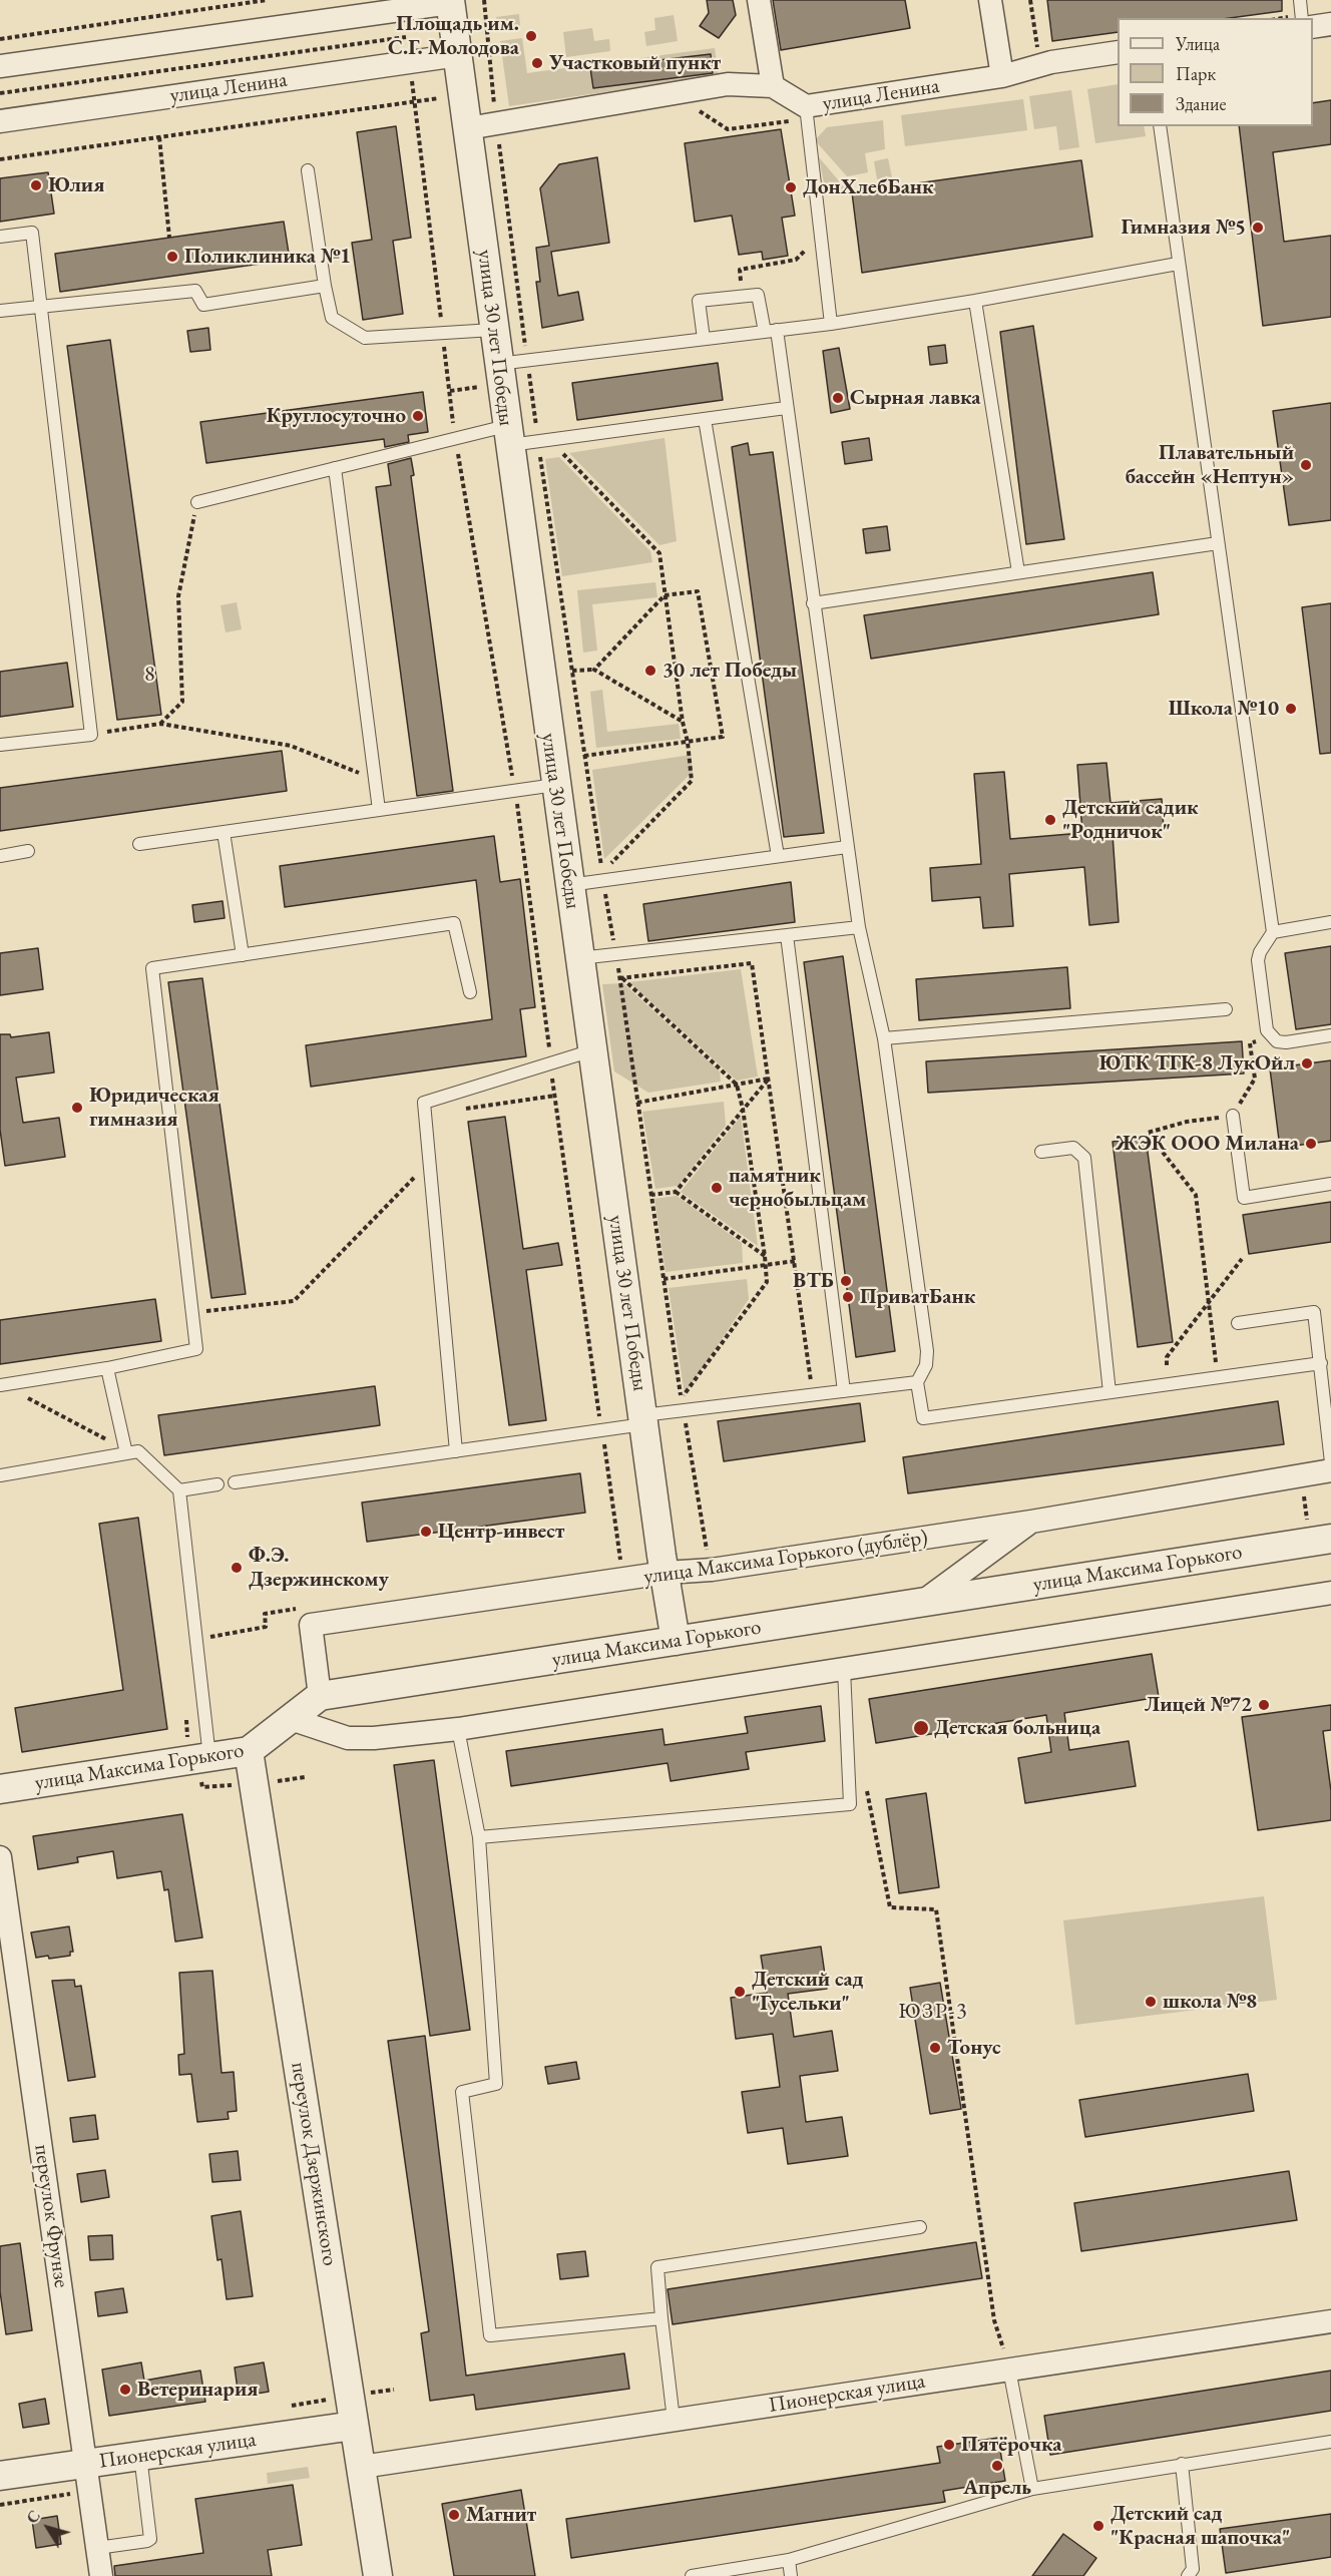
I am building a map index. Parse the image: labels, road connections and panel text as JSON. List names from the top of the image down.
{
  "streets": {
    "street": [
      "улица Ленина",
      "улица 30 лет Победы",
      "улица Максима Горького (дублёр)",
      "улица Максима Горького",
      "переулок Дзержинского",
      "переулок Фрунзе",
      "Пионерская улица"
    ]
  },
  "crossings": [
    ["улица Ленина", "улица 30 лет Победы"],
    ["улица 30 лет Победы", "улица Максима Горького (дублёр)"],
    ["улица 30 лет Победы", "улица Максима Горького"],
    ["улица Максима Горького (дублёр)", "улица Максима Горького"],
    ["улица Максима Горького", "переулок Дзержинского"],
    ["переулок Дзержинского", "Пионерская улица"],
    ["переулок Фрунзе", "Пионерская улица"]
  ],
  "districts": ["8", "ЮЗР-3"],
  "places": [
    "Площадь им. С.Г. Молодова",
    "Участковый пункт",
    "Юлия",
    "ДонХлебБанк",
    "Гимназия №5",
    "Поликлиника №1",
    "Сырная лавка",
    "Круглосуточно",
    "Плавательный бассейн «Нептун»",
    "30 лет Победы",
    "Школа №10",
    "Детский садик \"Родничок\"",
    "ЮТК ТГК-8 ЛукОйл",
    "Юридическая гимназия",
    "ЖЭК ООО Милана",
    "памятник чернобыльцам",
    "ВТБ",
    "ПриватБанк",
    "Центр-инвест",
    "Ф.Э. Дзержинскому",
    "Лицей №72",
    "Детская больница",
    "Детский сад \"Гусельки\"",
    "школа №8",
    "Тонус",
    "Ветеринария",
    "Пятёрочка",
    "Апрель",
    "Магнит",
    "Детский сад \"Красная шапочка\""
  ],
  "legend": ["Улица", "Парк", "Здание"],
  "north": "top left"
}
